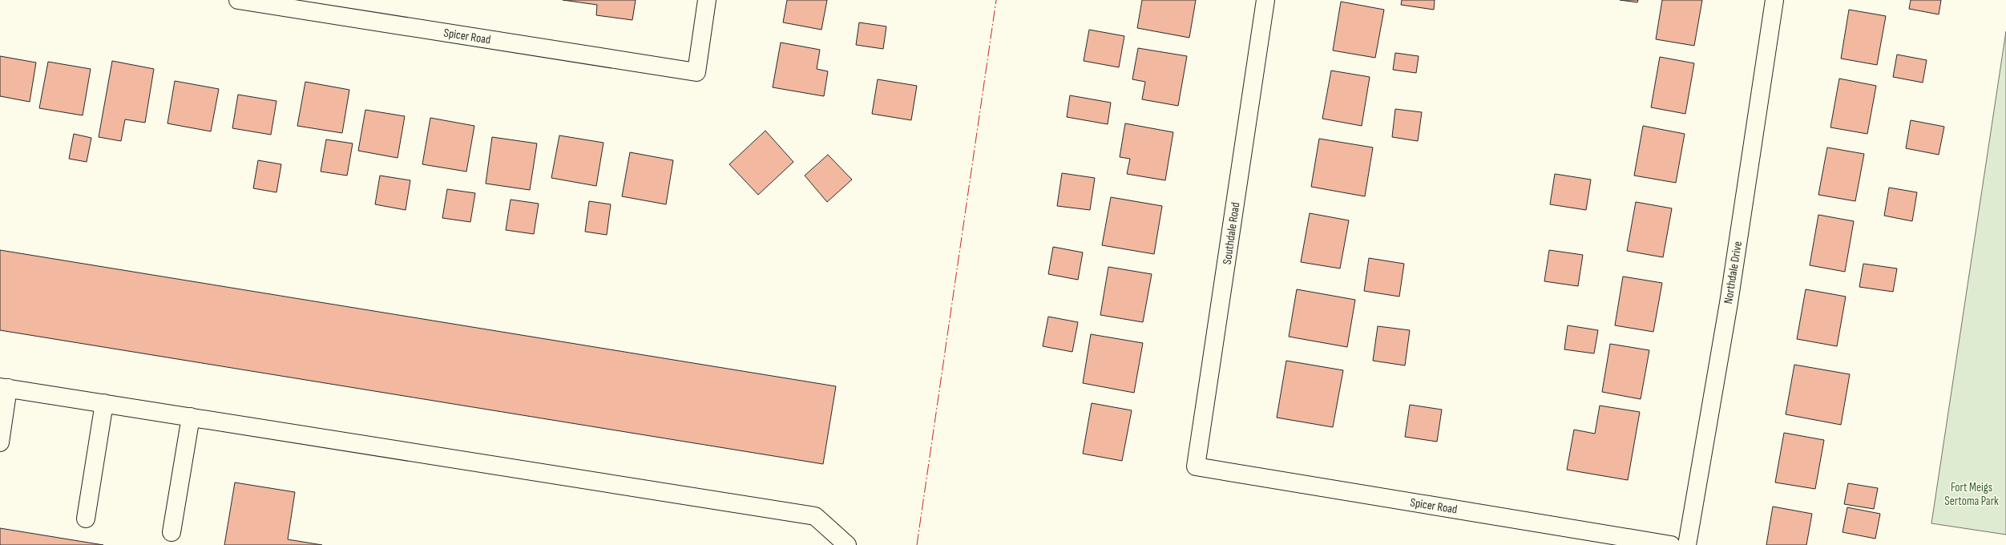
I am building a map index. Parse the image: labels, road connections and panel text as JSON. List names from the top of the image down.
{
  "streets": {
    "street": ["Spicer Road", "Southdale Road", "Northdale Drive"]
  },
  "crossings": [
    ["Spicer Road", "Southdale Road"]
  ],
  "parks": ["Fort Meigs Sertoma Park"]
}
